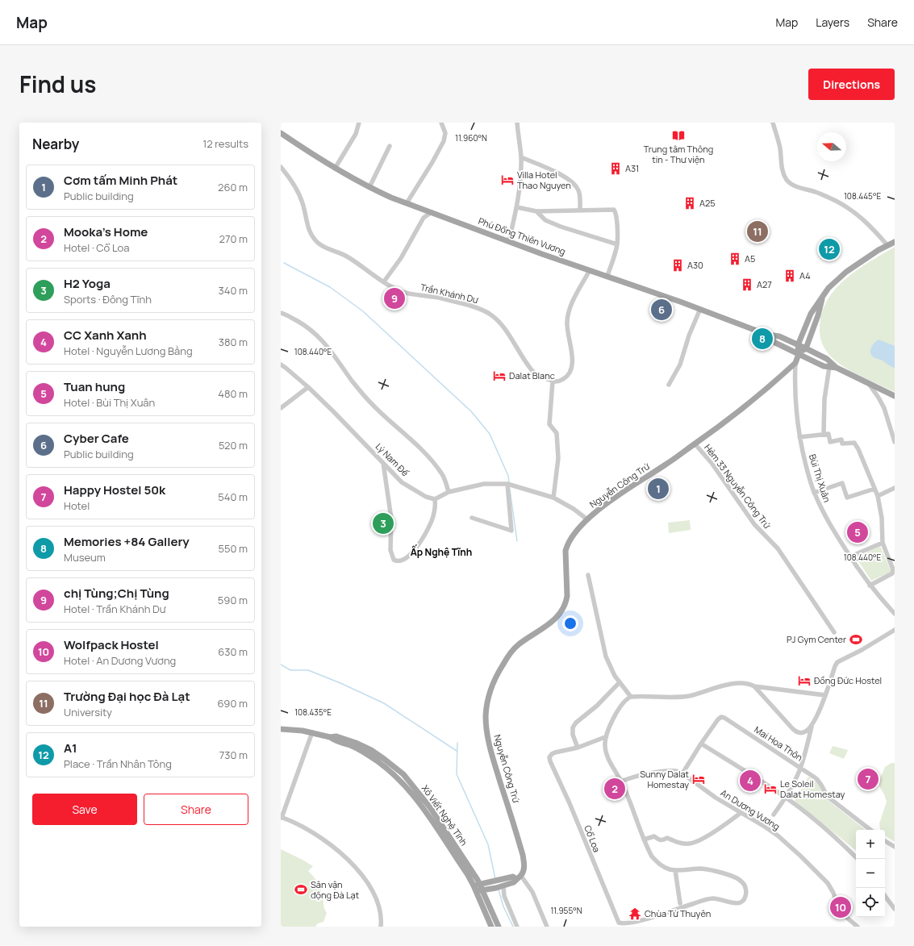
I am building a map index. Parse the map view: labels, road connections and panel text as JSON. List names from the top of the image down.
{
  "streets": {
    "main road": ["Phù Đổng Thiên Vương", "Nguyễn Công Trứ", "Xô Viết Nghệ Tĩnh"],
    "street": [
      "Trần Khánh Dư",
      "Lý Nam Đế",
      "Bùi Thị Xuân",
      "Hẻm 33 Nguyễn Công Trứ",
      "Mai Hoa Thôn",
      "An Dương Vương",
      "Cổ Loa"
    ]
  },
  "crossings": [
    ["Bùi Thị Xuân", "Nguyễn Công Trứ"],
    ["Nguyễn Công Trứ", "Hẻm 33 Nguyễn Công Trứ"],
    ["Mai Hoa Thôn", "An Dương Vương"],
    ["An Dương Vương", "Cổ Loa"]
  ],
  "districts": ["Ấp Nghệ Tĩnh"],
  "places": {
    "library": ["Trung tâm Thông tin - Thư viện"],
    "building": [
      "A31",
      "A25",
      "A5",
      "A30",
      "A4",
      "A27"
    ],
    "hotel": [
      "Villa Hotel Thao Nguyen",
      "Dalat Blanc",
      "Đồng Đức Hostel",
      "Sunny Dalat Homestay",
      "Le Soleil Dalat Homestay"
    ],
    "sports": ["PJ Gym Center", "Sân vận động Đà Lạt"],
    "temple": ["Chùa Từ Thuyên"]
  },
  "north": "left",
  "page": {
    "header": "Map",
    "nav": ["Map", "Layers", "Share"],
    "title": "Find us",
    "buttons": [
      "Directions",
      ["Save", "Share"]
    ],
    "heading": ["Nearby", "12 results"],
    "list": [
      {
        "mark": "1",
        "name": "Cơm tấm Minh Phát",
        "note": "Public building",
        "value": "260 m"
      },
      {
        "mark": "2",
        "name": "Mooka's Home",
        "note": "Hotel · Cổ Loa",
        "value": "270 m"
      },
      {
        "mark": "3",
        "name": "H2 Yoga",
        "note": "Sports · Đông Tĩnh",
        "value": "340 m"
      },
      {
        "mark": "4",
        "name": "CC Xanh Xanh",
        "note": "Hotel · Nguyễn Lương Bằng",
        "value": "380 m"
      },
      {
        "mark": "5",
        "name": "Tuan hung",
        "note": "Hotel · Bùi Thị Xuân",
        "value": "480 m"
      },
      {
        "mark": "6",
        "name": "Cyber Cafe",
        "note": "Public building",
        "value": "520 m"
      },
      {
        "mark": "7",
        "name": "Happy Hostel 50k",
        "note": "Hotel",
        "value": "540 m"
      },
      {
        "mark": "8",
        "name": "Memories +84 Gallery",
        "note": "Museum",
        "value": "550 m"
      },
      {
        "mark": "9",
        "name": "chị Tùng;Chị Tùng",
        "note": "Hotel · Trần Khánh Dư",
        "value": "590 m"
      },
      {
        "mark": "10",
        "name": "Wolfpack Hostel",
        "note": "Hotel · An Dương Vương",
        "value": "630 m"
      },
      {
        "mark": "11",
        "name": "Trường Đại học Đà Lạt",
        "note": "University",
        "value": "690 m"
      },
      {
        "mark": "12",
        "name": "A1",
        "note": "Place · Trần Nhân Tông",
        "value": "730 m"
      }
    ],
    "pins": [
      "11",
      "12",
      "9",
      "6",
      "8",
      "1",
      "3",
      "5",
      "7",
      "4",
      "2",
      "10"
    ],
    "map_buttons": ["+", "−"]
  },
  "coordinates": [
    "11.960°N",
    "108.445°E",
    "108.440°E",
    "108.435°E",
    "11.955°N"
  ]
}
